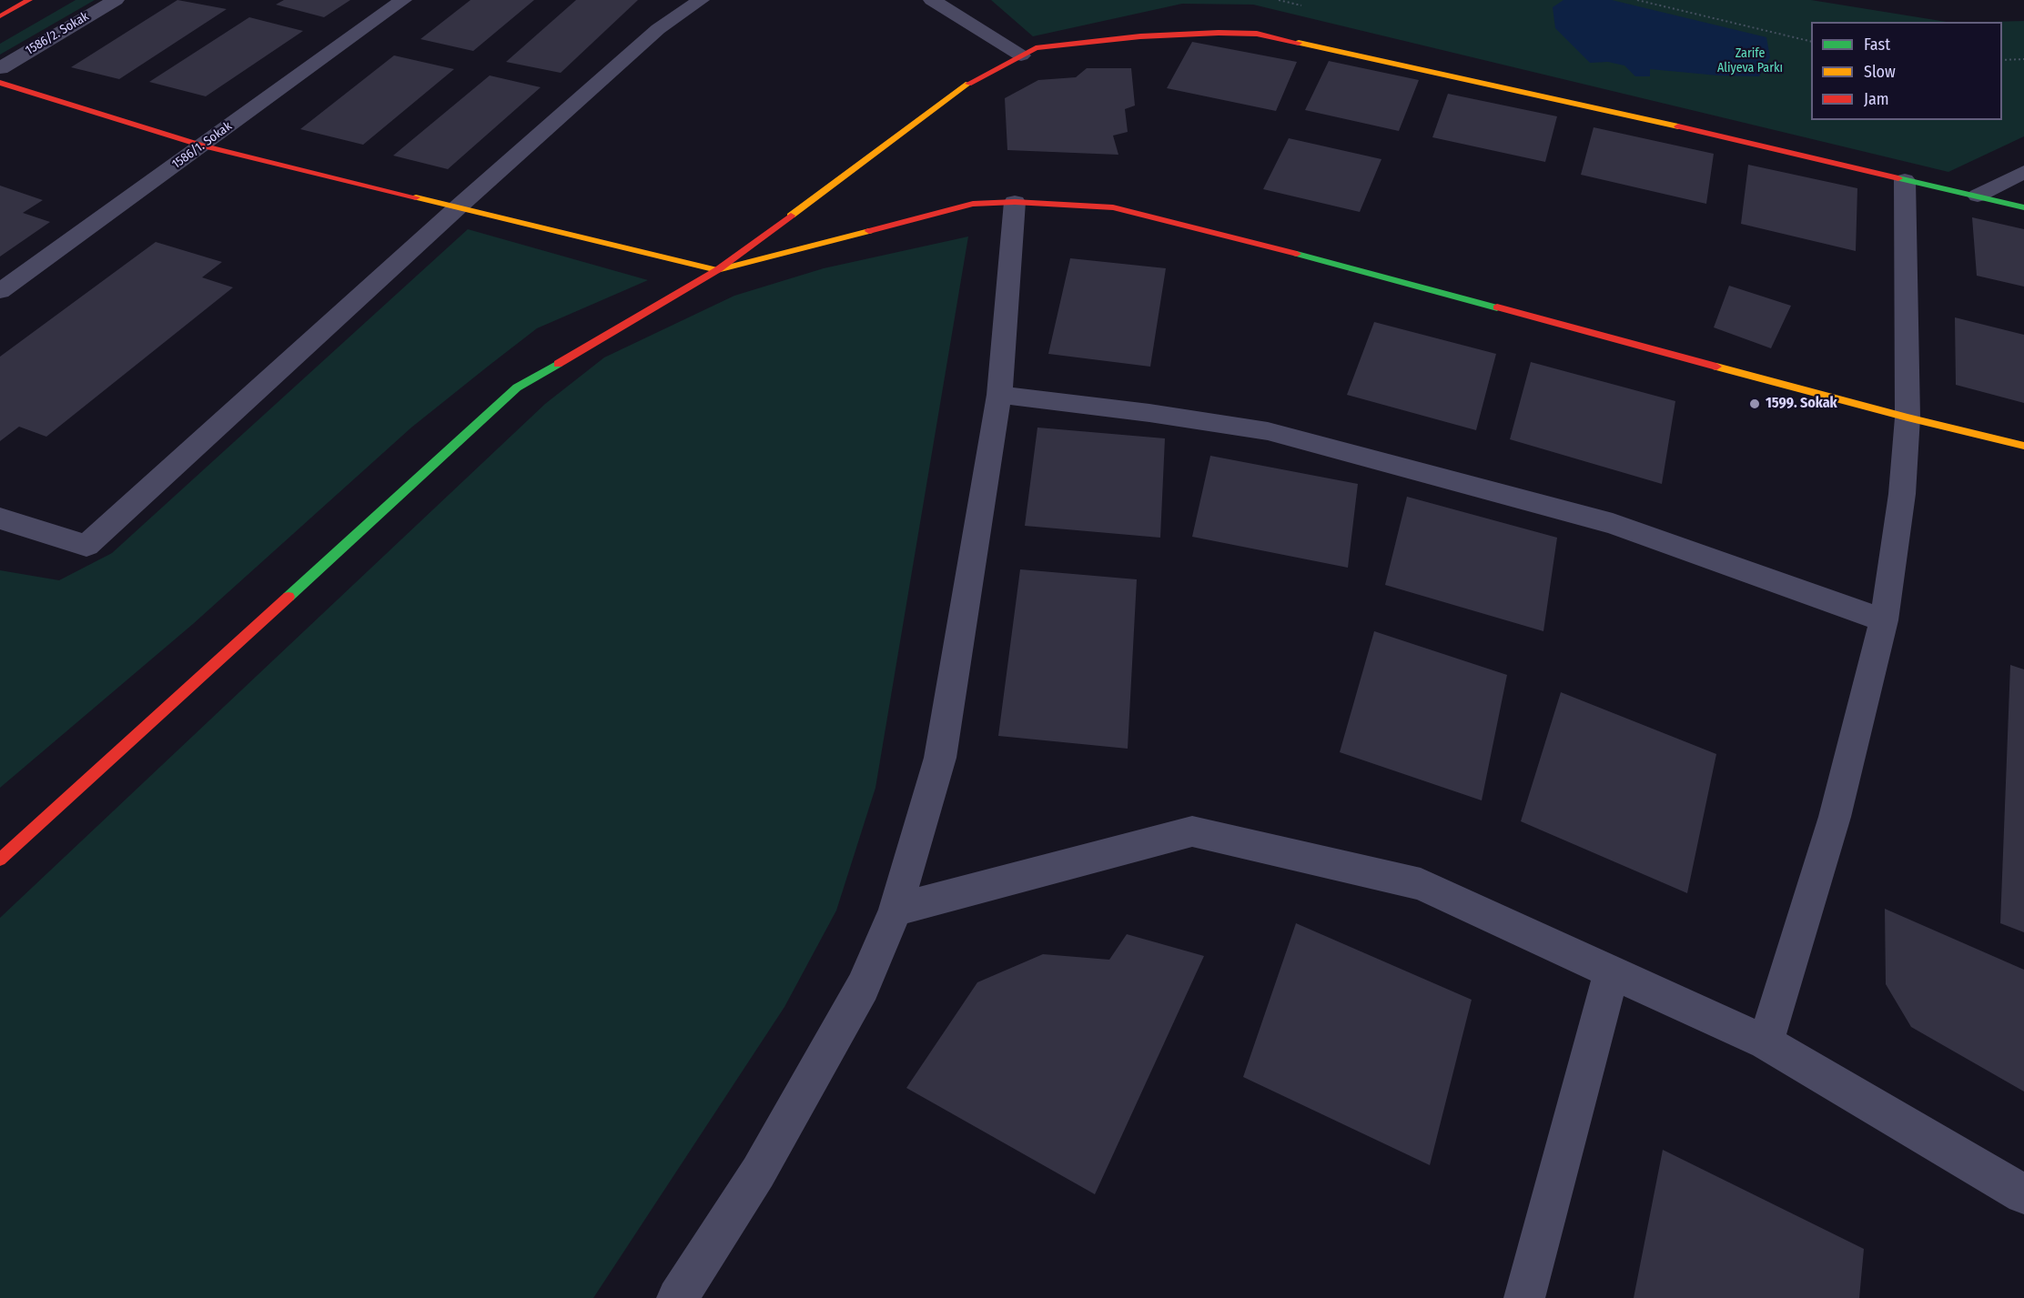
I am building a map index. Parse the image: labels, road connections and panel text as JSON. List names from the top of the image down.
{
  "streets": {
    "street": ["1586/2. Sokak", "1586/1. Sokak"]
  },
  "parks": ["Zarife Aliyeva Parkı"],
  "places": ["1599. Sokak"],
  "legend": ["Fast", "Slow", "Jam"]
}
